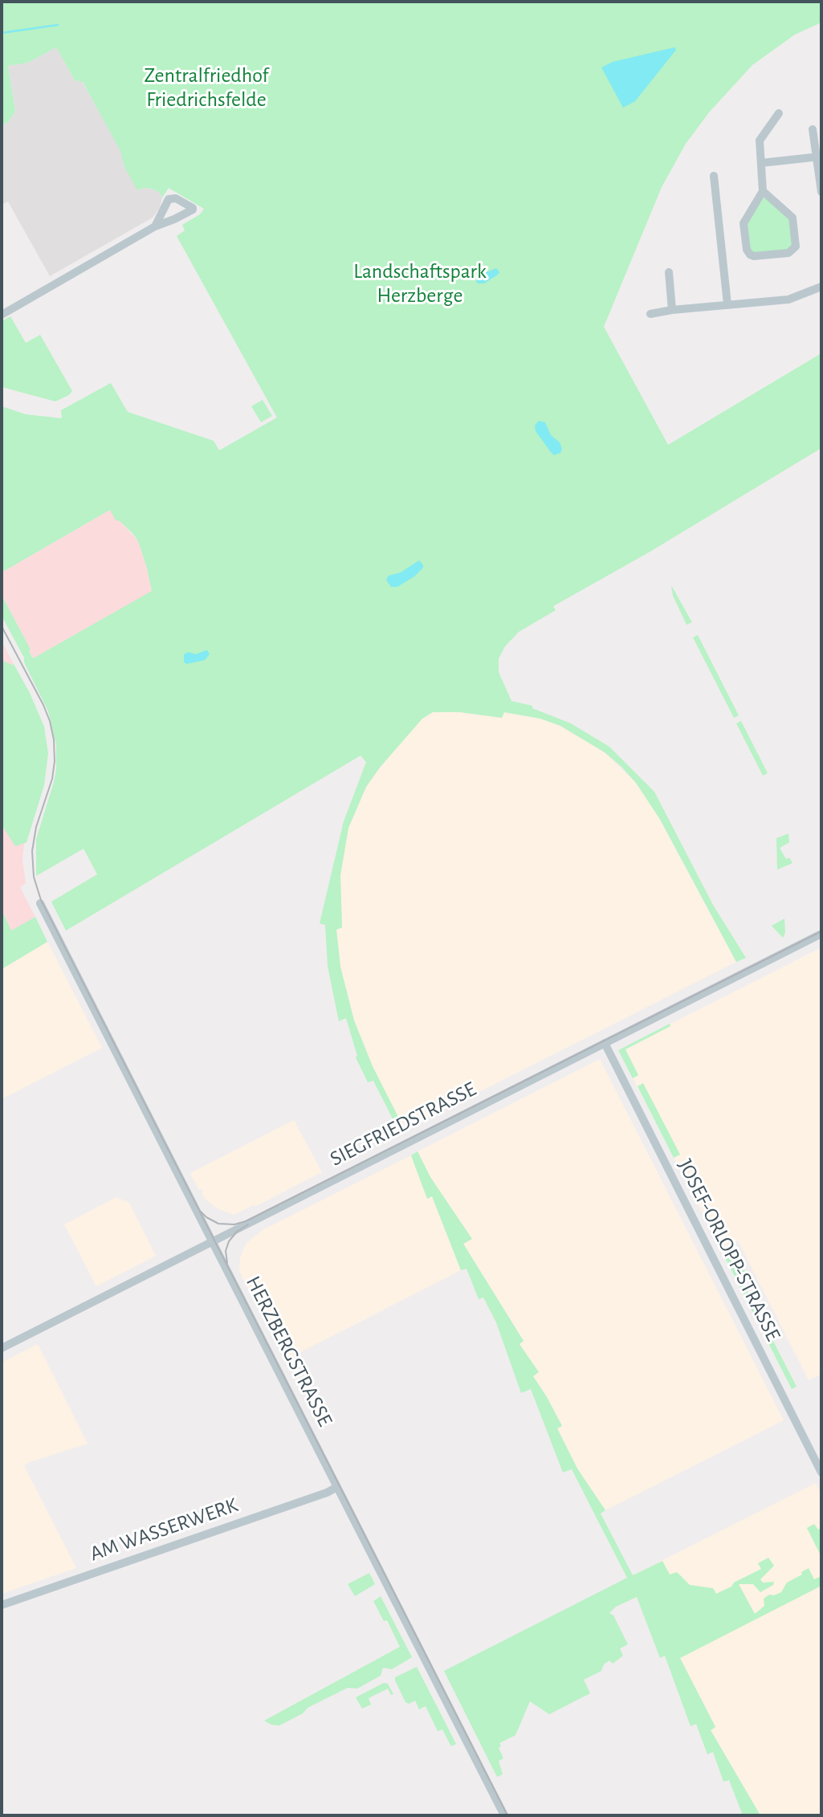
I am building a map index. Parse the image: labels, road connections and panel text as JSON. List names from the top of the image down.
{
  "streets": {
    "street": [
      "SIEGFRIEDSTRASSE",
      "JOSEF-ORLOPP-STRASSE",
      "HERZBERGSTRASSE",
      "AM WASSERWERK"
    ]
  },
  "crossings": [
    ["SIEGFRIEDSTRASSE", "JOSEF-ORLOPP-STRASSE"],
    ["SIEGFRIEDSTRASSE", "HERZBERGSTRASSE"],
    ["HERZBERGSTRASSE", "AM WASSERWERK"]
  ],
  "parks": ["Zentralfriedhof Friedrichsfelde", "Landschaftspark Herzberge"]
}
